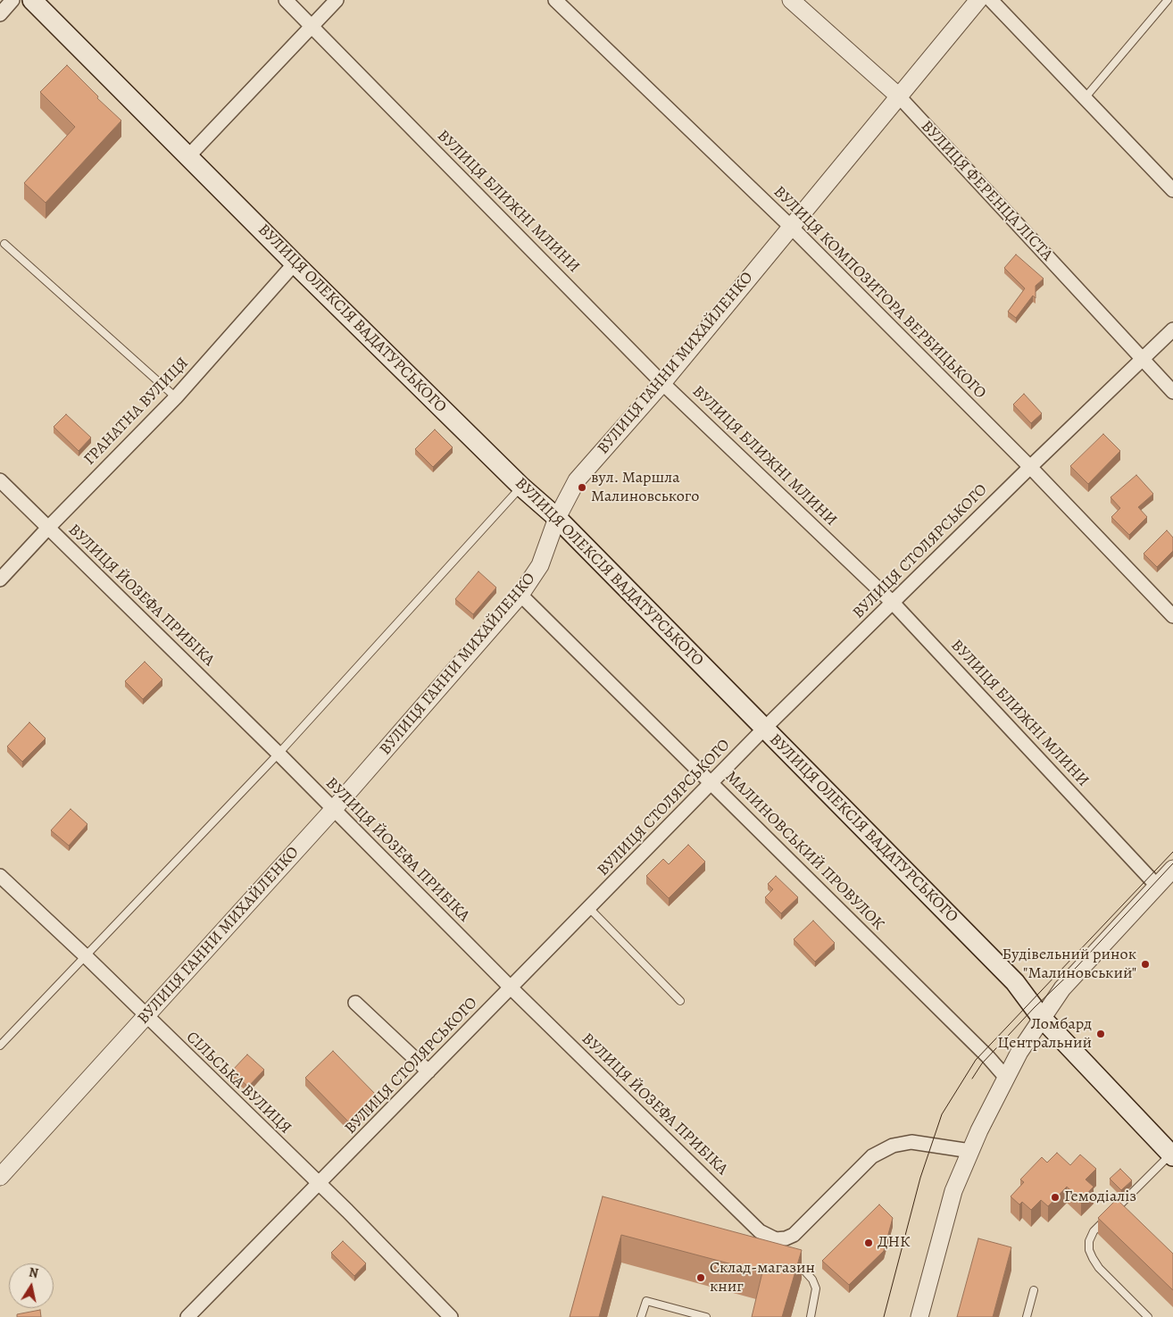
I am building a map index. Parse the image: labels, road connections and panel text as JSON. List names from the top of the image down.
{
  "streets": {
    "main road": ["ВУЛИЦЯ ОЛЕКСІЯ ВАДАТУРСЬКОГО"],
    "street": [
      "ВУЛИЦЯ ФЕРЕНЦА ЛІСТА",
      "ВУЛИЦЯ БЛИЖНІ МЛИНИ",
      "ВУЛИЦЯ КОМПОЗИТОРА ВЕРБИЦЬКОГО",
      "ВУЛИЦЯ ГАННИ МИХАЙЛЕНКО",
      "ГРАНАТНА ВУЛИЦЯ",
      "ВУЛИЦЯ СТОЛЯРСЬКОГО",
      "ВУЛИЦЯ ЙОЗЕФА ПРИБІКА",
      "МАЛИНОВСЬКИЙ ПРОВУЛОК",
      "СІЛЬСЬКА ВУЛИЦЯ"
    ]
  },
  "crossings": [
    ["ВУЛИЦЯ ФЕРЕНЦА ЛІСТА", "ВУЛИЦЯ ГАННИ МИХАЙЛЕНКО"],
    ["ВУЛИЦЯ ФЕРЕНЦА ЛІСТА", "ВУЛИЦЯ СТОЛЯРСЬКОГО"],
    ["ВУЛИЦЯ БЛИЖНІ МЛИНИ", "ВУЛИЦЯ ГАННИ МИХАЙЛЕНКО"],
    ["ВУЛИЦЯ БЛИЖНІ МЛИНИ", "ВУЛИЦЯ СТОЛЯРСЬКОГО"],
    ["ВУЛИЦЯ КОМПОЗИТОРА ВЕРБИЦЬКОГО", "ВУЛИЦЯ ГАННИ МИХАЙЛЕНКО"],
    ["ВУЛИЦЯ КОМПОЗИТОРА ВЕРБИЦЬКОГО", "ВУЛИЦЯ СТОЛЯРСЬКОГО"],
    ["ВУЛИЦЯ ОЛЕКСІЯ ВАДАТУРСЬКОГО", "ВУЛИЦЯ ГАННИ МИХАЙЛЕНКО"],
    ["ВУЛИЦЯ ОЛЕКСІЯ ВАДАТУРСЬКОГО", "ГРАНАТНА ВУЛИЦЯ"],
    ["ВУЛИЦЯ ОЛЕКСІЯ ВАДАТУРСЬКОГО", "ВУЛИЦЯ СТОЛЯРСЬКОГО"],
    ["ВУЛИЦЯ ГАННИ МИХАЙЛЕНКО", "ВУЛИЦЯ ЙОЗЕФА ПРИБІКА"],
    ["ВУЛИЦЯ ГАННИ МИХАЙЛЕНКО", "МАЛИНОВСЬКИЙ ПРОВУЛОК"],
    ["ВУЛИЦЯ ГАННИ МИХАЙЛЕНКО", "СІЛЬСЬКА ВУЛИЦЯ"],
    ["ГРАНАТНА ВУЛИЦЯ", "ВУЛИЦЯ ЙОЗЕФА ПРИБІКА"],
    ["ВУЛИЦЯ СТОЛЯРСЬКОГО", "ВУЛИЦЯ ЙОЗЕФА ПРИБІКА"],
    ["ВУЛИЦЯ СТОЛЯРСЬКОГО", "МАЛИНОВСЬКИЙ ПРОВУЛОК"],
    ["ВУЛИЦЯ СТОЛЯРСЬКОГО", "СІЛЬСЬКА ВУЛИЦЯ"]
  ],
  "places": [
    "вул. Маршла Малиновського",
    "Будівельний ринок \"Малиновський\"",
    "Ломбард Центральний",
    "Гемодіаліз",
    "ДНК",
    "Склад-магазин книг"
  ],
  "north": "top"
}
